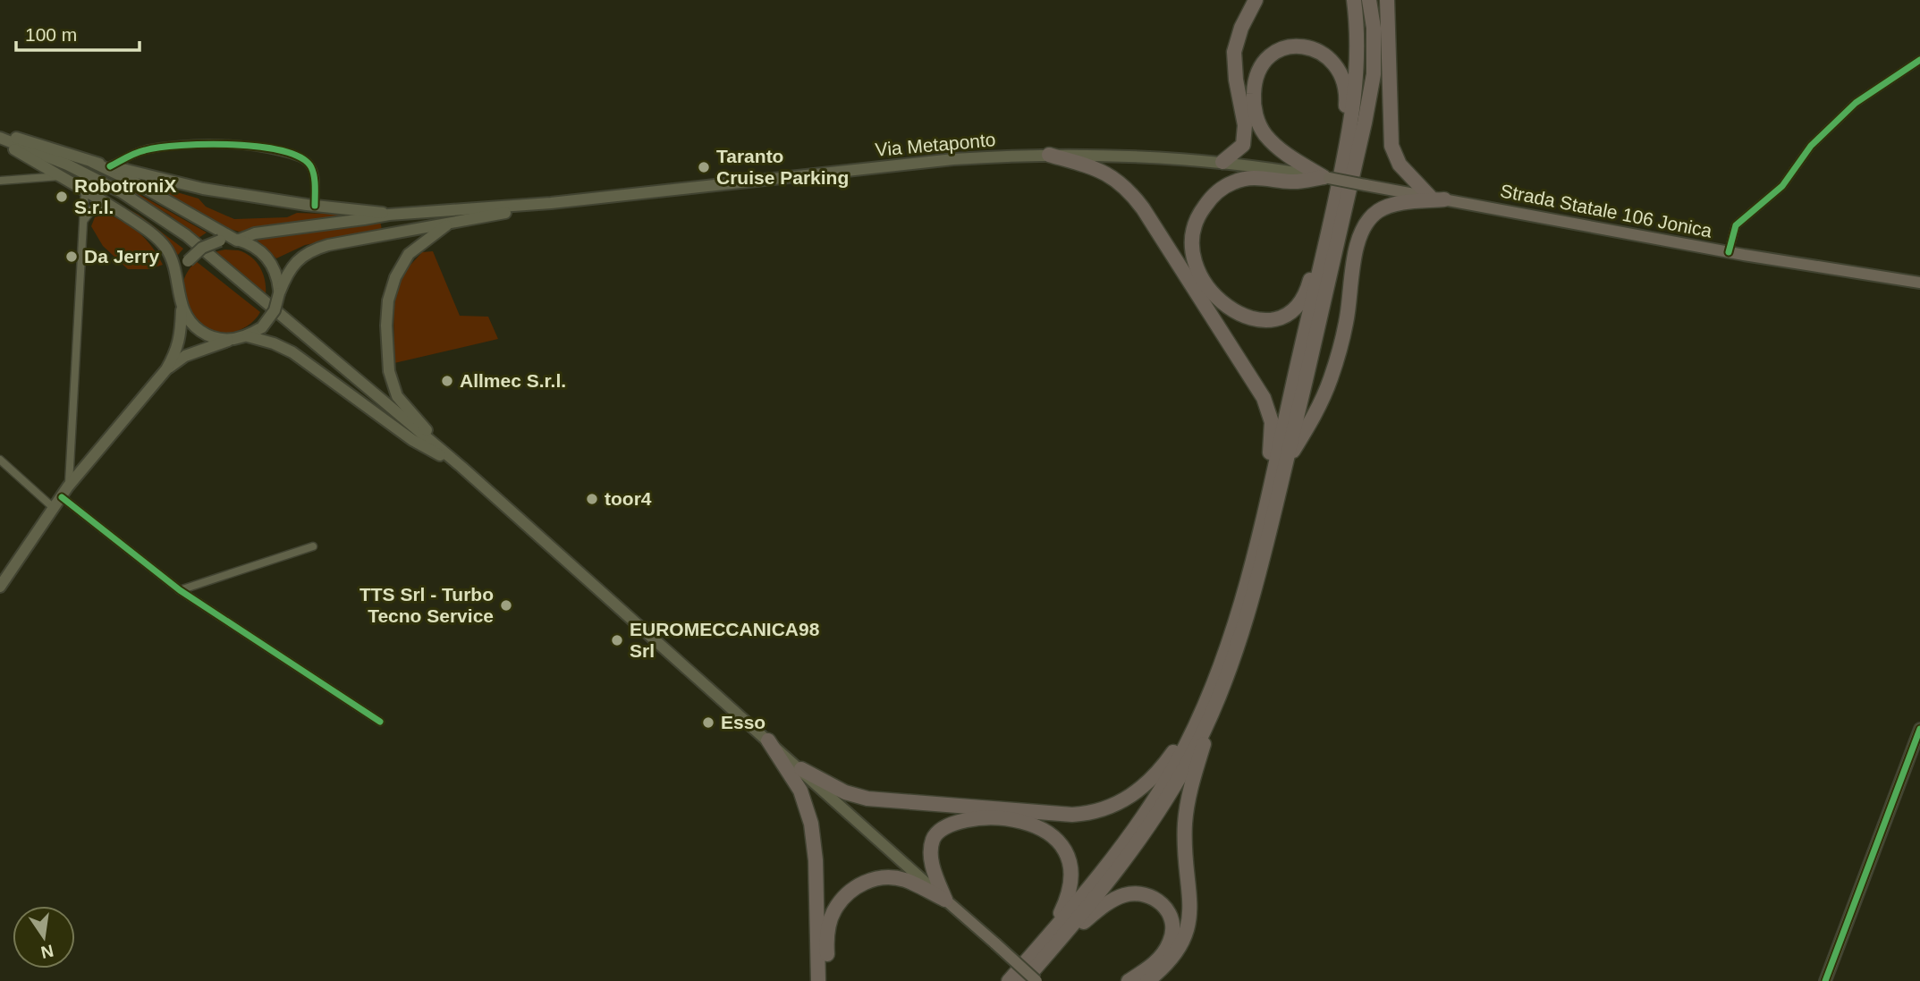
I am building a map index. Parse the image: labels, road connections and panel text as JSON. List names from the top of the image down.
{
  "streets": {
    "main road": ["Via Metaponto", "Strada Statale 106 Jonica"]
  },
  "crossings": [
    ["Via Metaponto", "Strada Statale 106 Jonica"]
  ],
  "places": [
    "Taranto Cruise Parking",
    "RobotroniX S.r.l.",
    "Da Jerry",
    "Allmec S.r.l.",
    "toor4",
    "TTS Srl - Turbo Tecno Service",
    "EUROMECCANICA98 Srl",
    "Esso"
  ],
  "scale_bar": "100 m",
  "north": "bottom"
}
